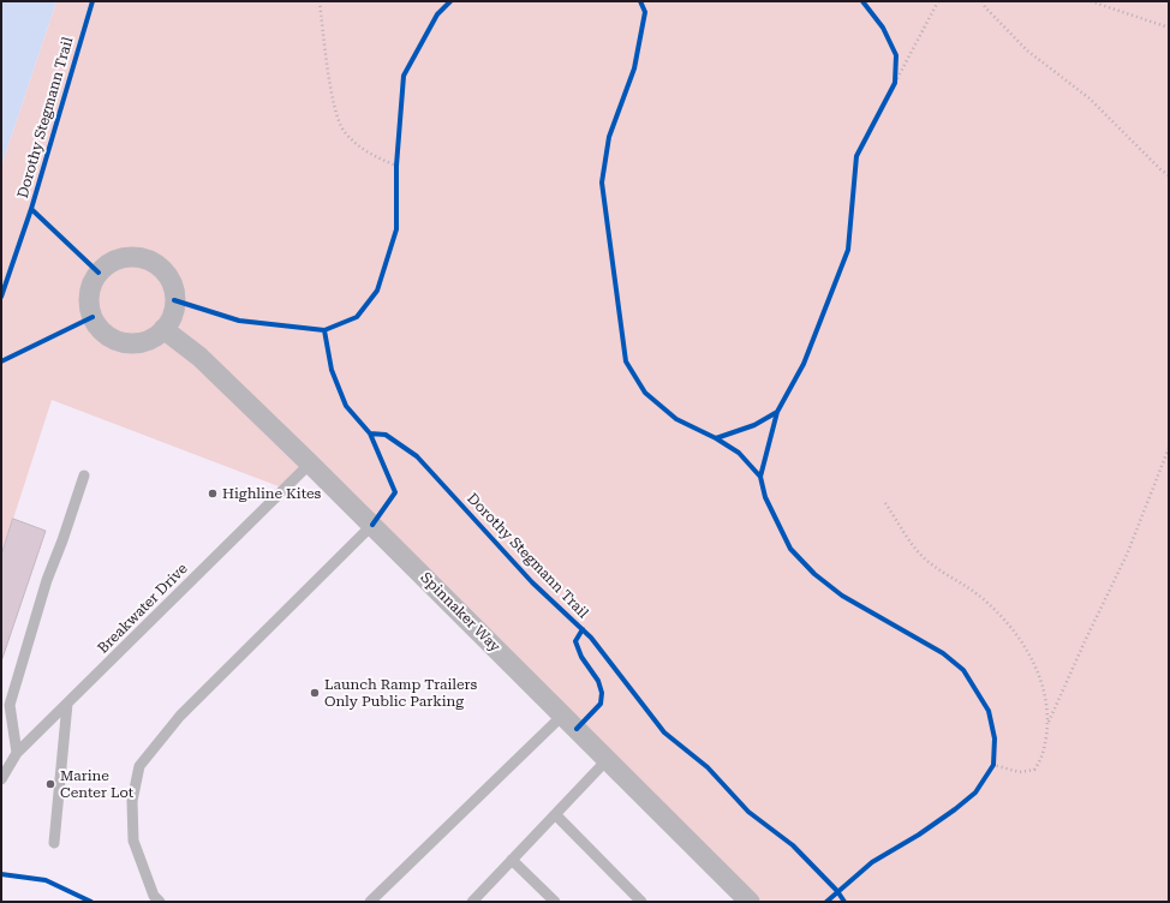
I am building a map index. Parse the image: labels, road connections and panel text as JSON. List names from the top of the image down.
{
  "streets": {
    "street": ["Spinnaker Way"],
    "lane": ["Breakwater Drive"],
    "cycle path": ["Dorothy Stegmann Trail"]
  },
  "crossings": [
    ["Breakwater Drive", "Spinnaker Way"]
  ],
  "places": ["Highline Kites", "Launch Ramp Trailers Only Public Parking", "Marine Center Lot"]
}
